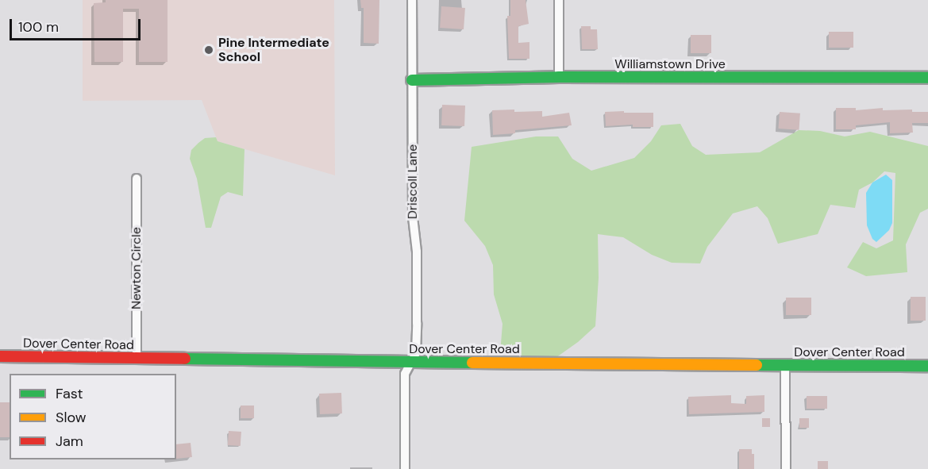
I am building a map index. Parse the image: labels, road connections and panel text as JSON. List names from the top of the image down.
{
  "streets": {
    "street": [
      "Williamstown Drive",
      "Driscoll Lane",
      "Newton Circle",
      "Dover Center Road"
    ]
  },
  "crossings": [
    ["Williamstown Drive", "Driscoll Lane"],
    ["Driscoll Lane", "Dover Center Road"],
    ["Newton Circle", "Dover Center Road"]
  ],
  "places": ["Pine Intermediate School"],
  "legend": ["Fast", "Slow", "Jam"],
  "scale_bar": "100 m"
}
